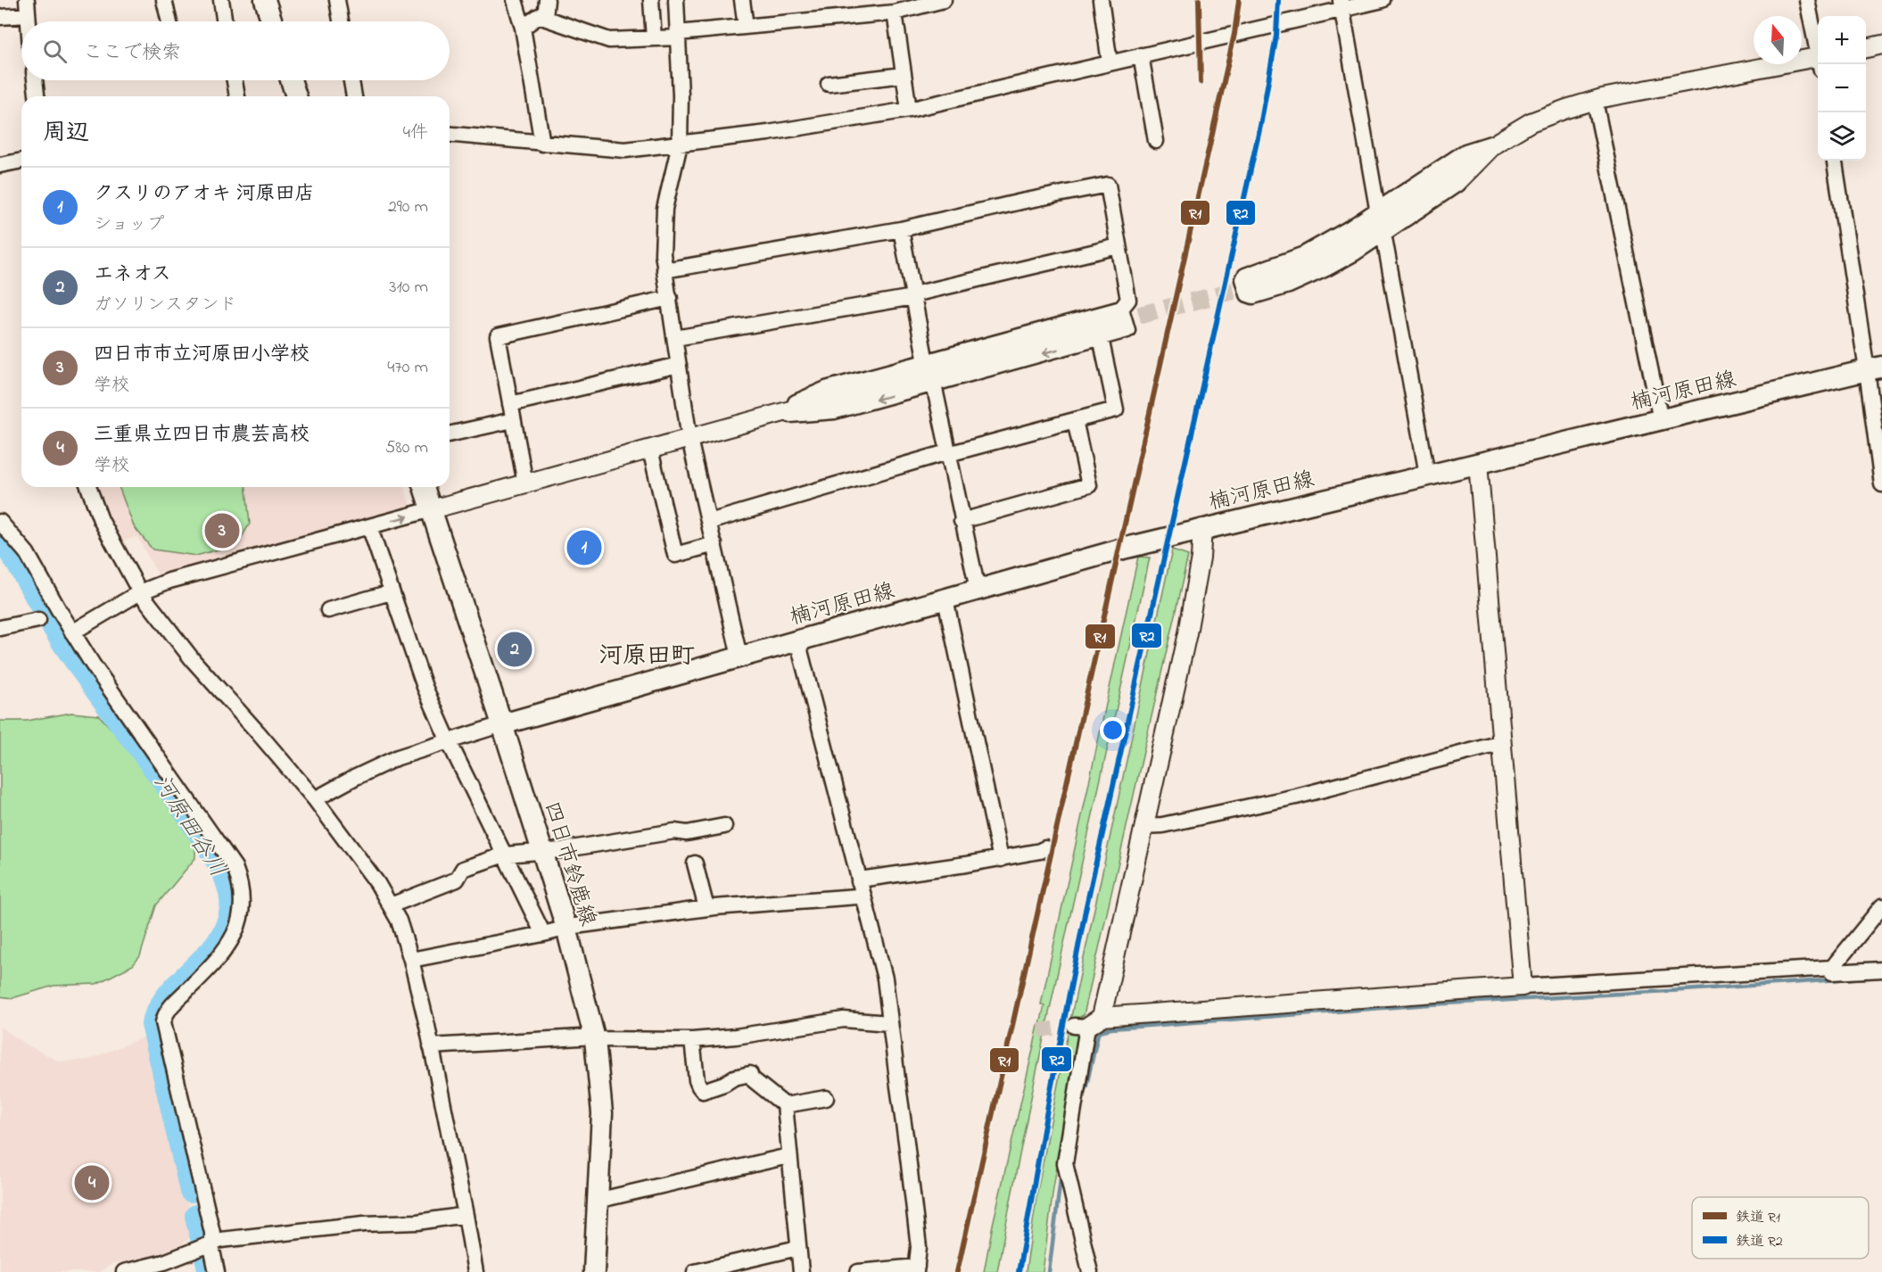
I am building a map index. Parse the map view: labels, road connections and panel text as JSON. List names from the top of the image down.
{
  "streets": {
    "main road": ["楠河原田線", "四日市鈴鹿線"]
  },
  "crossings": [
    ["楠河原田線", "四日市鈴鹿線"]
  ],
  "districts": ["河原田町"],
  "water": ["河原田谷川"],
  "lines": ["rail line R1", "rail line R2"],
  "legend": ["鉄道 R1", "鉄道 R2"],
  "north": "top",
  "page": {
    "map_buttons": ["+", "−"],
    "search": "ここで検索",
    "heading": ["周辺", "4件"],
    "list": [
      {
        "mark": "1",
        "name": "クスリのアオキ 河原田店",
        "note": "ショップ",
        "value": "290 m"
      },
      {
        "mark": "2",
        "name": "エネオス",
        "note": "ガソリンスタンド",
        "value": "310 m"
      },
      {
        "mark": "3",
        "name": "四日市市立河原田小学校",
        "note": "学校",
        "value": "470 m"
      },
      {
        "mark": "4",
        "name": "三重県立四日市農芸高校",
        "note": "学校",
        "value": "580 m"
      }
    ],
    "pins": [
      "3",
      "1",
      "2",
      "4"
    ]
  }
}
